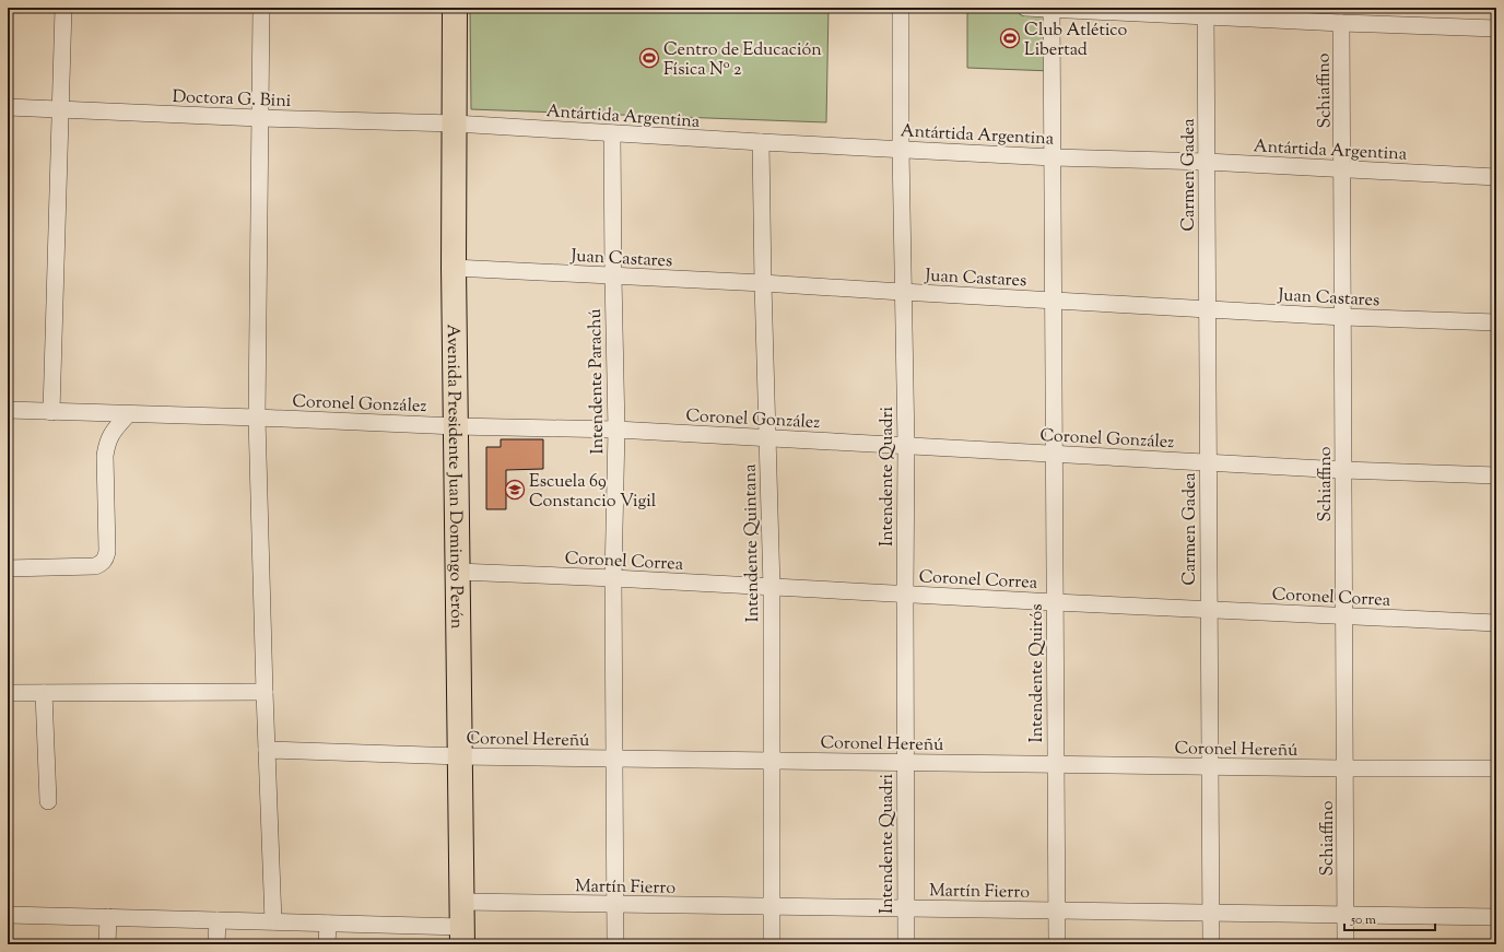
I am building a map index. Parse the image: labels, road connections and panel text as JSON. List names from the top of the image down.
{
  "streets": {
    "highway": ["Avenida Presidente Juan Domingo Perón"],
    "street": [
      "Schiaffino",
      "Doctora G. Bini",
      "Antártida Argentina",
      "Carmen Gadea",
      "Juan Castares",
      "Intendente Parachú",
      "Coronel González",
      "Intendente Quadri",
      "Intendente Quintana",
      "Coronel Correa",
      "Intendente Quirós",
      "Coronel Hereñú",
      "Martín Fierro"
    ]
  },
  "crossings": [
    ["Schiaffino", "Antártida Argentina"],
    ["Schiaffino", "Juan Castares"],
    ["Schiaffino", "Coronel González"],
    ["Schiaffino", "Coronel Correa"],
    ["Schiaffino", "Coronel Hereñú"],
    ["Schiaffino", "Martín Fierro"],
    ["Doctora G. Bini", "Antártida Argentina"],
    ["Doctora G. Bini", "Avenida Presidente Juan Domingo Perón"],
    ["Antártida Argentina", "Carmen Gadea"],
    ["Antártida Argentina", "Intendente Parachú"],
    ["Antártida Argentina", "Avenida Presidente Juan Domingo Perón"],
    ["Antártida Argentina", "Intendente Quadri"],
    ["Antártida Argentina", "Intendente Quintana"],
    ["Antártida Argentina", "Intendente Quirós"],
    ["Carmen Gadea", "Juan Castares"],
    ["Carmen Gadea", "Coronel González"],
    ["Carmen Gadea", "Coronel Correa"],
    ["Carmen Gadea", "Coronel Hereñú"],
    ["Carmen Gadea", "Martín Fierro"],
    ["Juan Castares", "Intendente Parachú"],
    ["Juan Castares", "Avenida Presidente Juan Domingo Perón"],
    ["Juan Castares", "Intendente Quadri"],
    ["Juan Castares", "Intendente Quintana"],
    ["Juan Castares", "Intendente Quirós"],
    ["Intendente Parachú", "Coronel González"],
    ["Intendente Parachú", "Coronel Correa"],
    ["Intendente Parachú", "Coronel Hereñú"],
    ["Intendente Parachú", "Martín Fierro"],
    ["Coronel González", "Avenida Presidente Juan Domingo Perón"],
    ["Coronel González", "Intendente Quadri"],
    ["Coronel González", "Intendente Quintana"],
    ["Coronel González", "Intendente Quirós"],
    ["Avenida Presidente Juan Domingo Perón", "Coronel Correa"],
    ["Avenida Presidente Juan Domingo Perón", "Coronel Hereñú"],
    ["Avenida Presidente Juan Domingo Perón", "Martín Fierro"],
    ["Intendente Quadri", "Coronel Correa"],
    ["Intendente Quadri", "Coronel Hereñú"],
    ["Intendente Quadri", "Martín Fierro"],
    ["Intendente Quintana", "Coronel Correa"],
    ["Intendente Quintana", "Coronel Hereñú"],
    ["Intendente Quintana", "Martín Fierro"],
    ["Coronel Correa", "Intendente Quirós"],
    ["Intendente Quirós", "Coronel Hereñú"],
    ["Intendente Quirós", "Martín Fierro"]
  ],
  "places": {
    "sports": ["Club Atlético Libertad", "Centro de Educación Física Nº 2"],
    "school or university": ["Escuela 69 Constancio Vigil"]
  },
  "scale_bar": "50 m"
}
